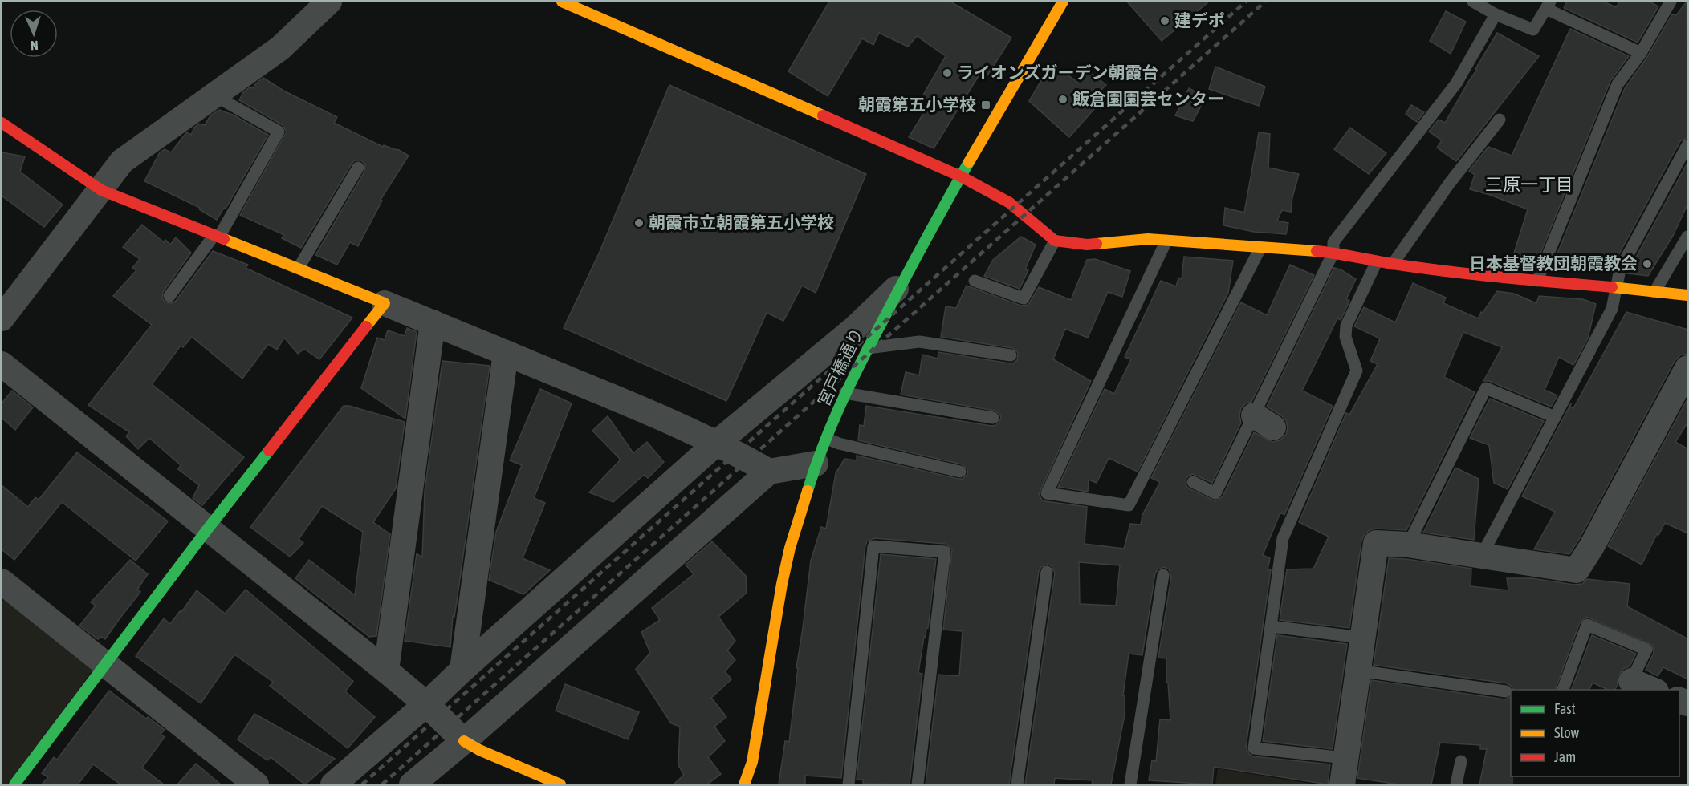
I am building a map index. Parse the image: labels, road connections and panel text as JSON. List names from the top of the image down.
{
  "streets": {
    "street": ["宮戸橋通り"]
  },
  "districts": ["三原一丁目"],
  "places": {
    "other": [
      "建デポ",
      "ライオンズガーデン朝霞台",
      "飯倉園園芸センター",
      "朝霞市立朝霞第五小学校",
      "日本基督教団朝霞教会"
    ],
    "transit": ["朝霞第五小学校"]
  },
  "legend": ["Fast", "Slow", "Jam"],
  "north": "bottom"
}
